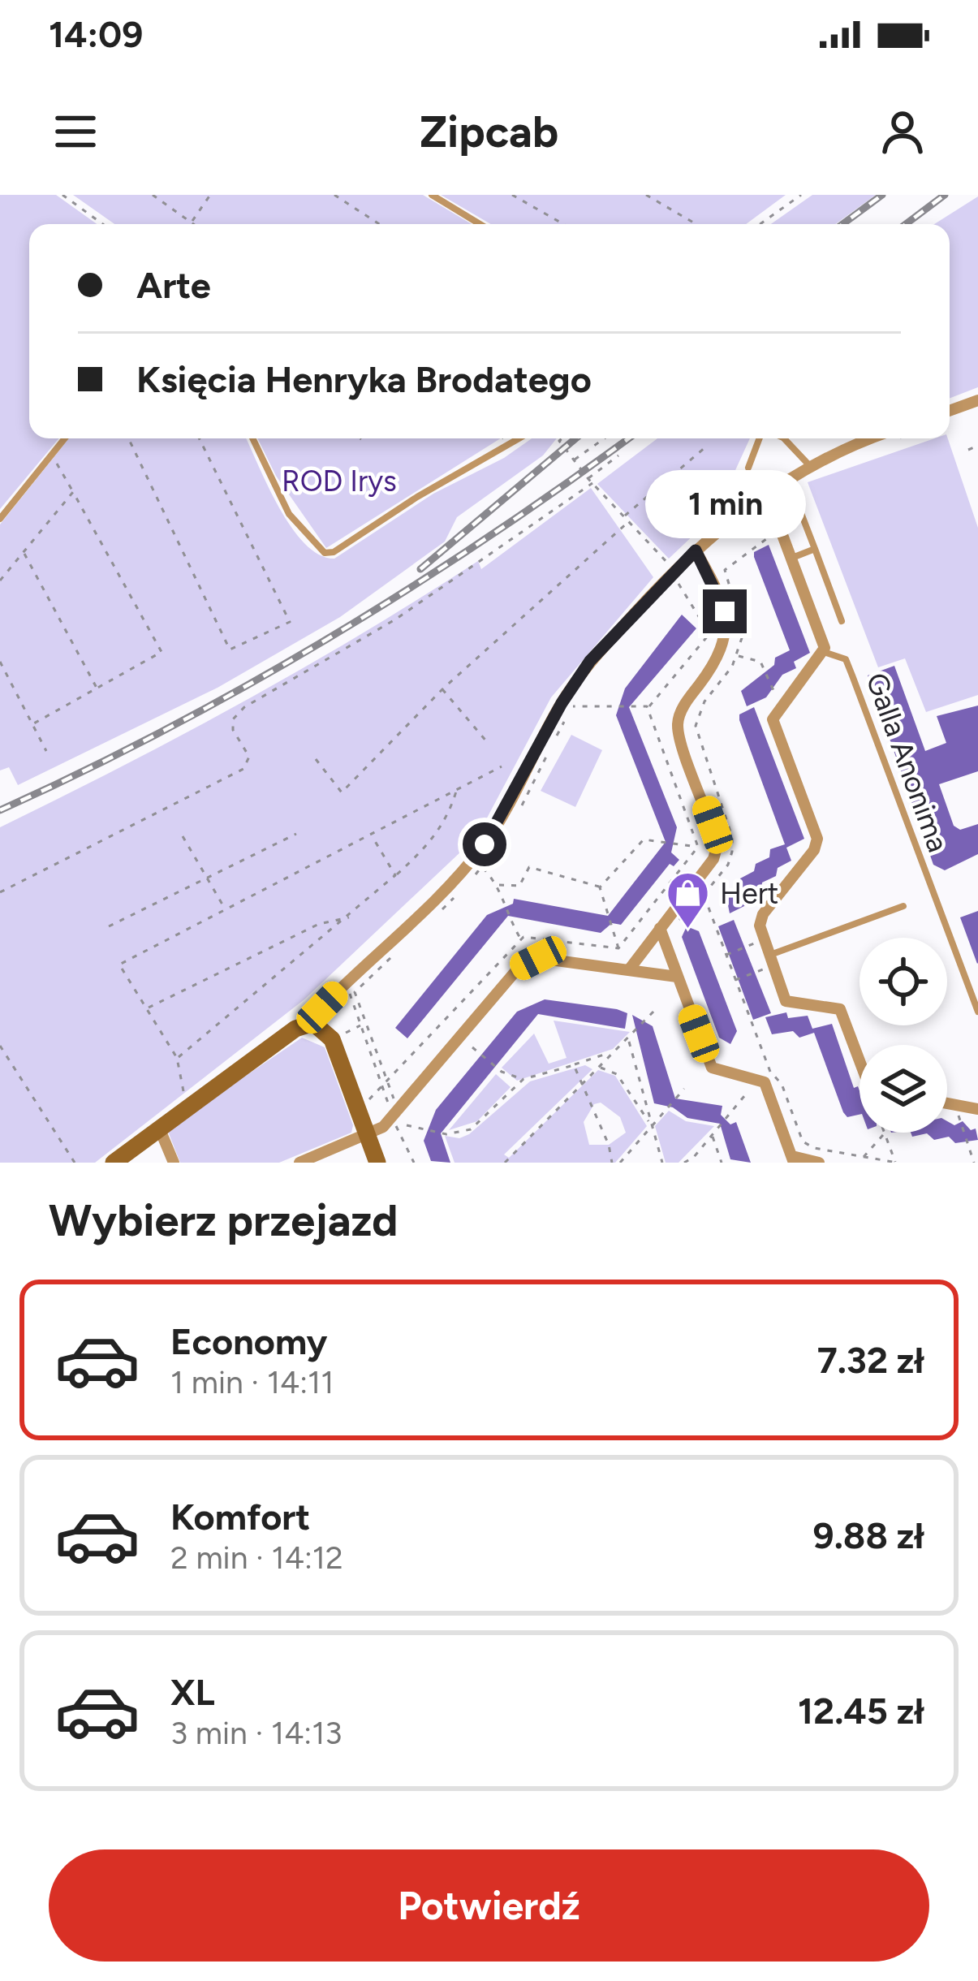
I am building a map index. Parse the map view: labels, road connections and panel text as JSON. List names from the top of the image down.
{
  "streets": {
    "lane": ["Galla Anonima"]
  },
  "parks": ["ROD Irys"],
  "places": {
    "shop": ["Hert"]
  },
  "page": {
    "status": "14:09",
    "header": "Zipcab",
    "banner": ["Arte", "Księcia Henryka Brodatego"],
    "bubble": "1 min",
    "heading": "Wybierz przejazd",
    "list": [
      {
        "name": "Economy",
        "note": "1 min · 14:11",
        "value": "7.32 zł"
      },
      {
        "name": "Komfort",
        "note": "2 min · 14:12",
        "value": "9.88 zł"
      },
      {
        "name": "XL",
        "note": "3 min · 14:13",
        "value": "12.45 zł"
      }
    ],
    "buttons": "Potwierdź"
  }
}
